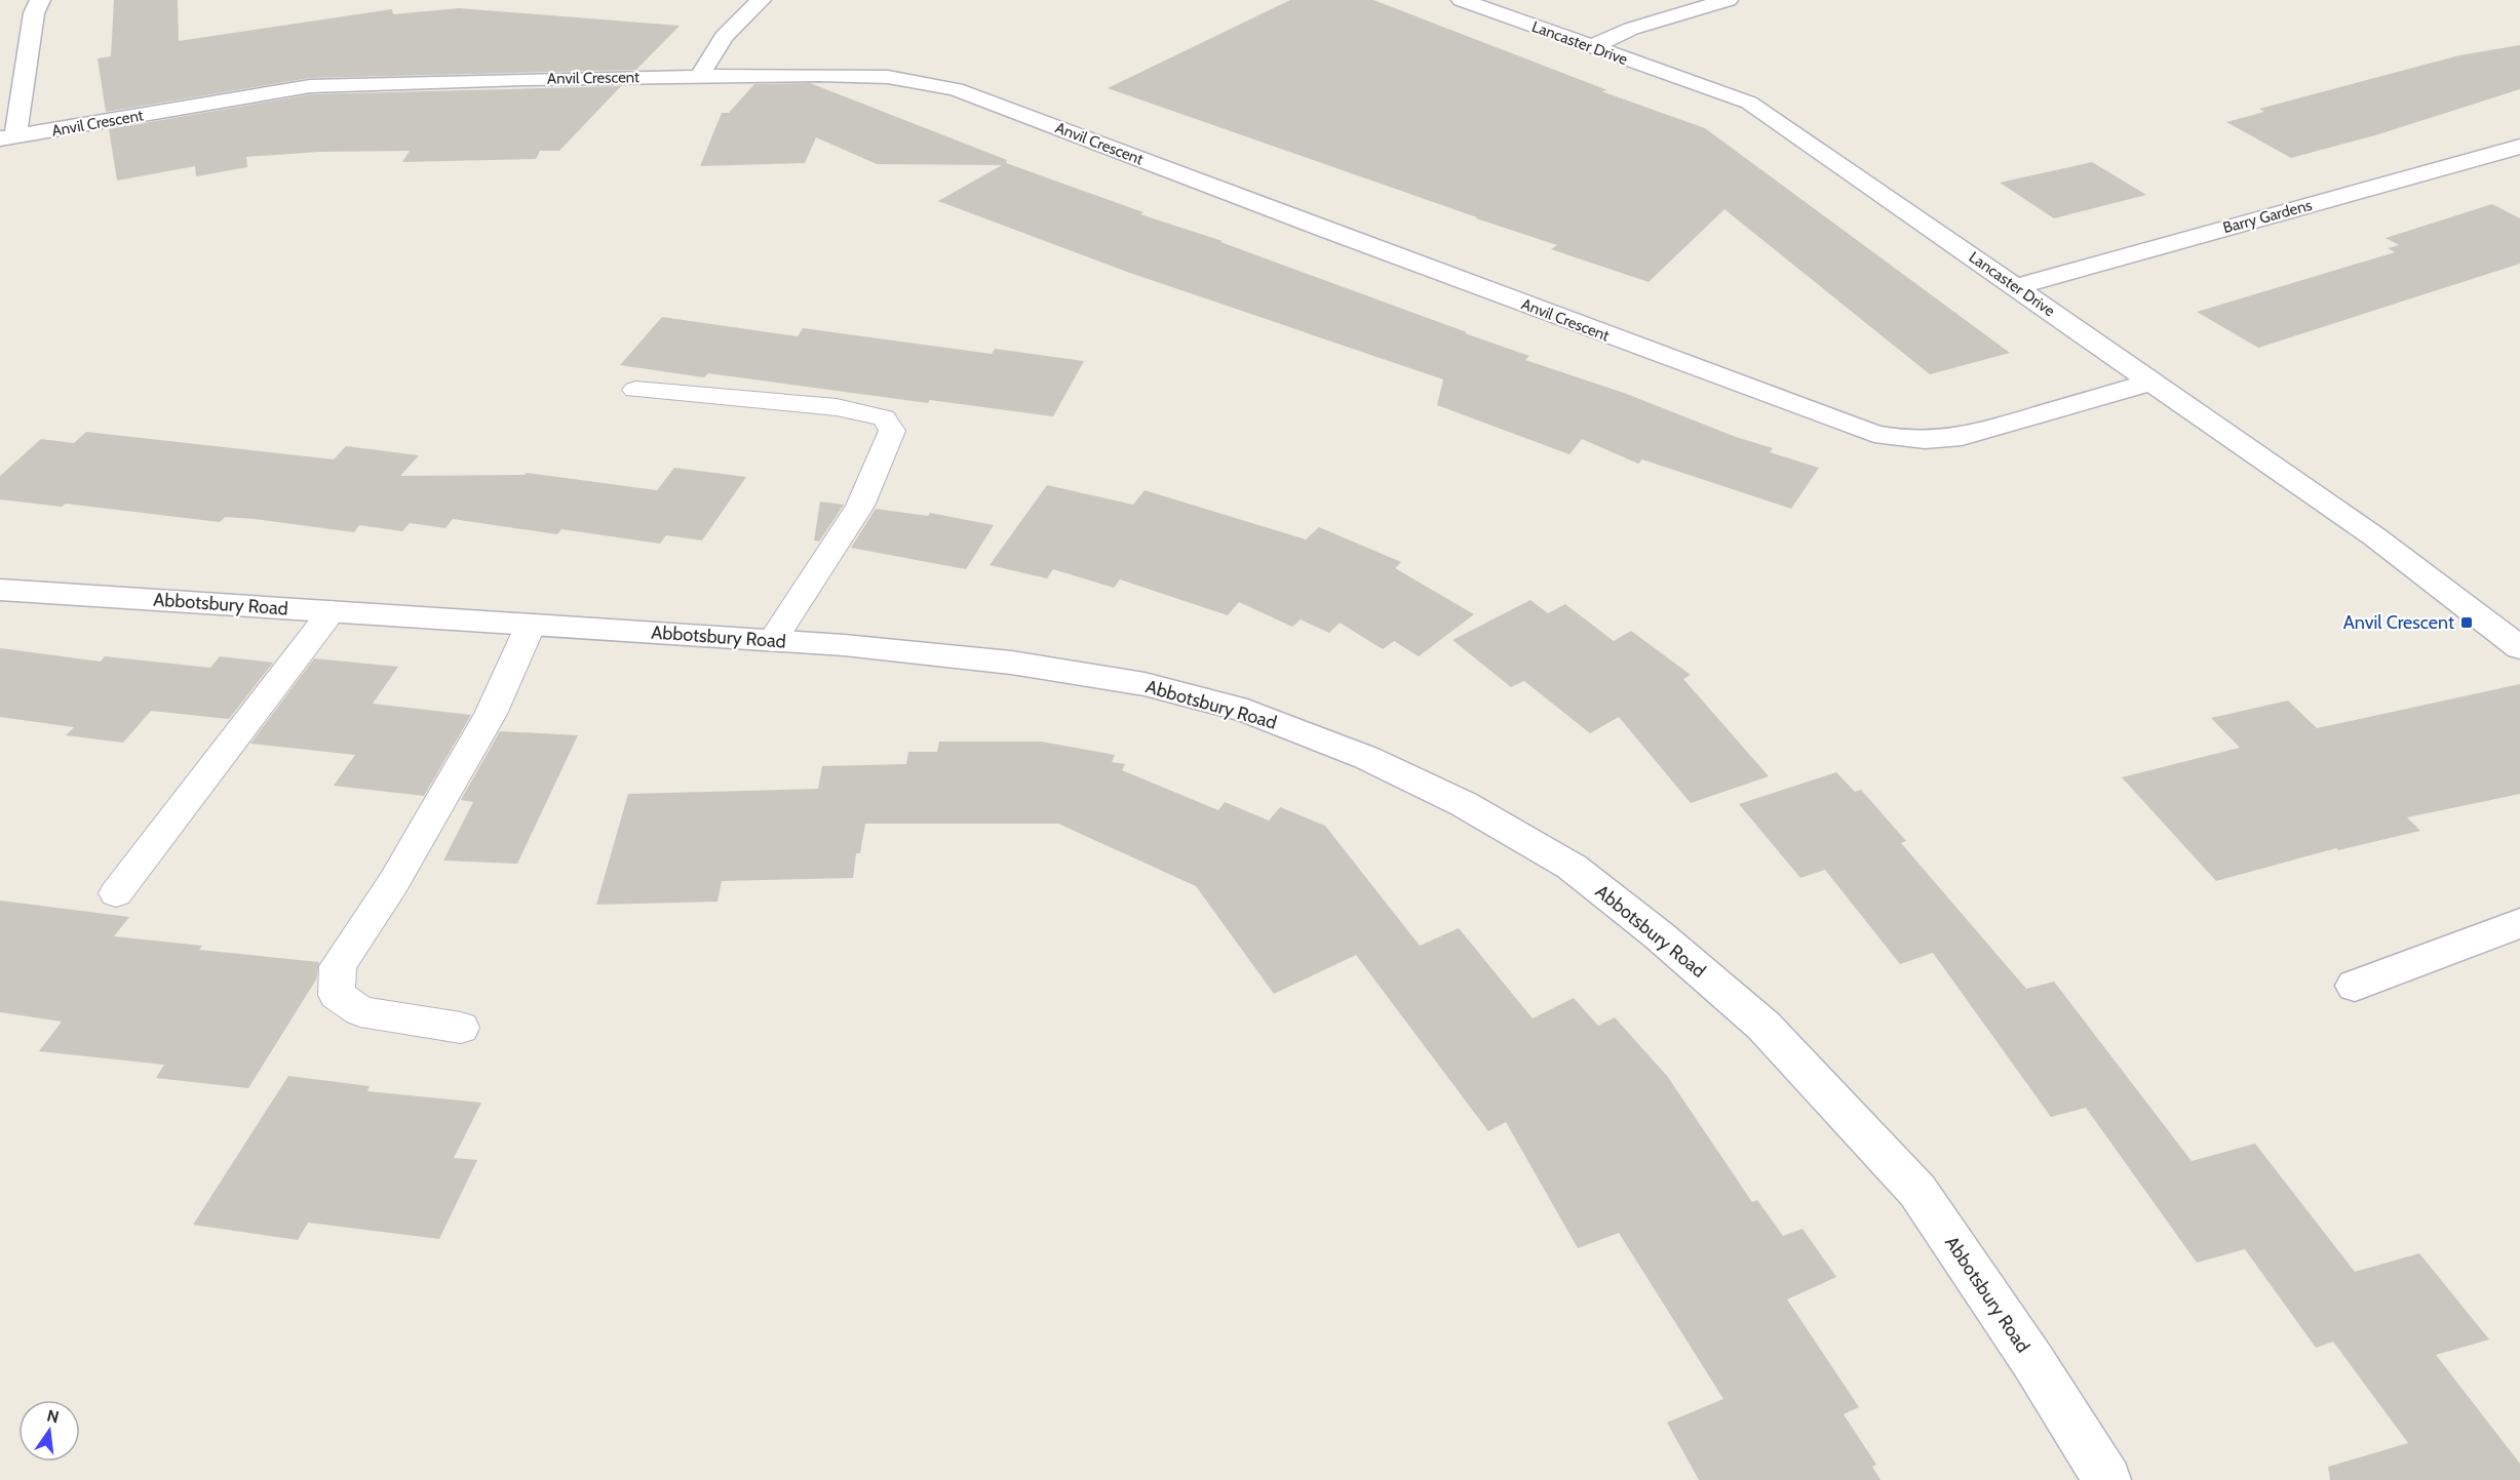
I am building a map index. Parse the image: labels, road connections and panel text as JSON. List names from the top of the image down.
{
  "streets": {
    "street": [
      "Lancaster Drive",
      "Anvil Crescent",
      "Barry Gardens",
      "Abbotsbury Road"
    ]
  },
  "crossings": [
    ["Lancaster Drive", "Anvil Crescent"],
    ["Lancaster Drive", "Barry Gardens"]
  ],
  "places": {
    "transit": ["Anvil Crescent"]
  },
  "north": "top"
}
